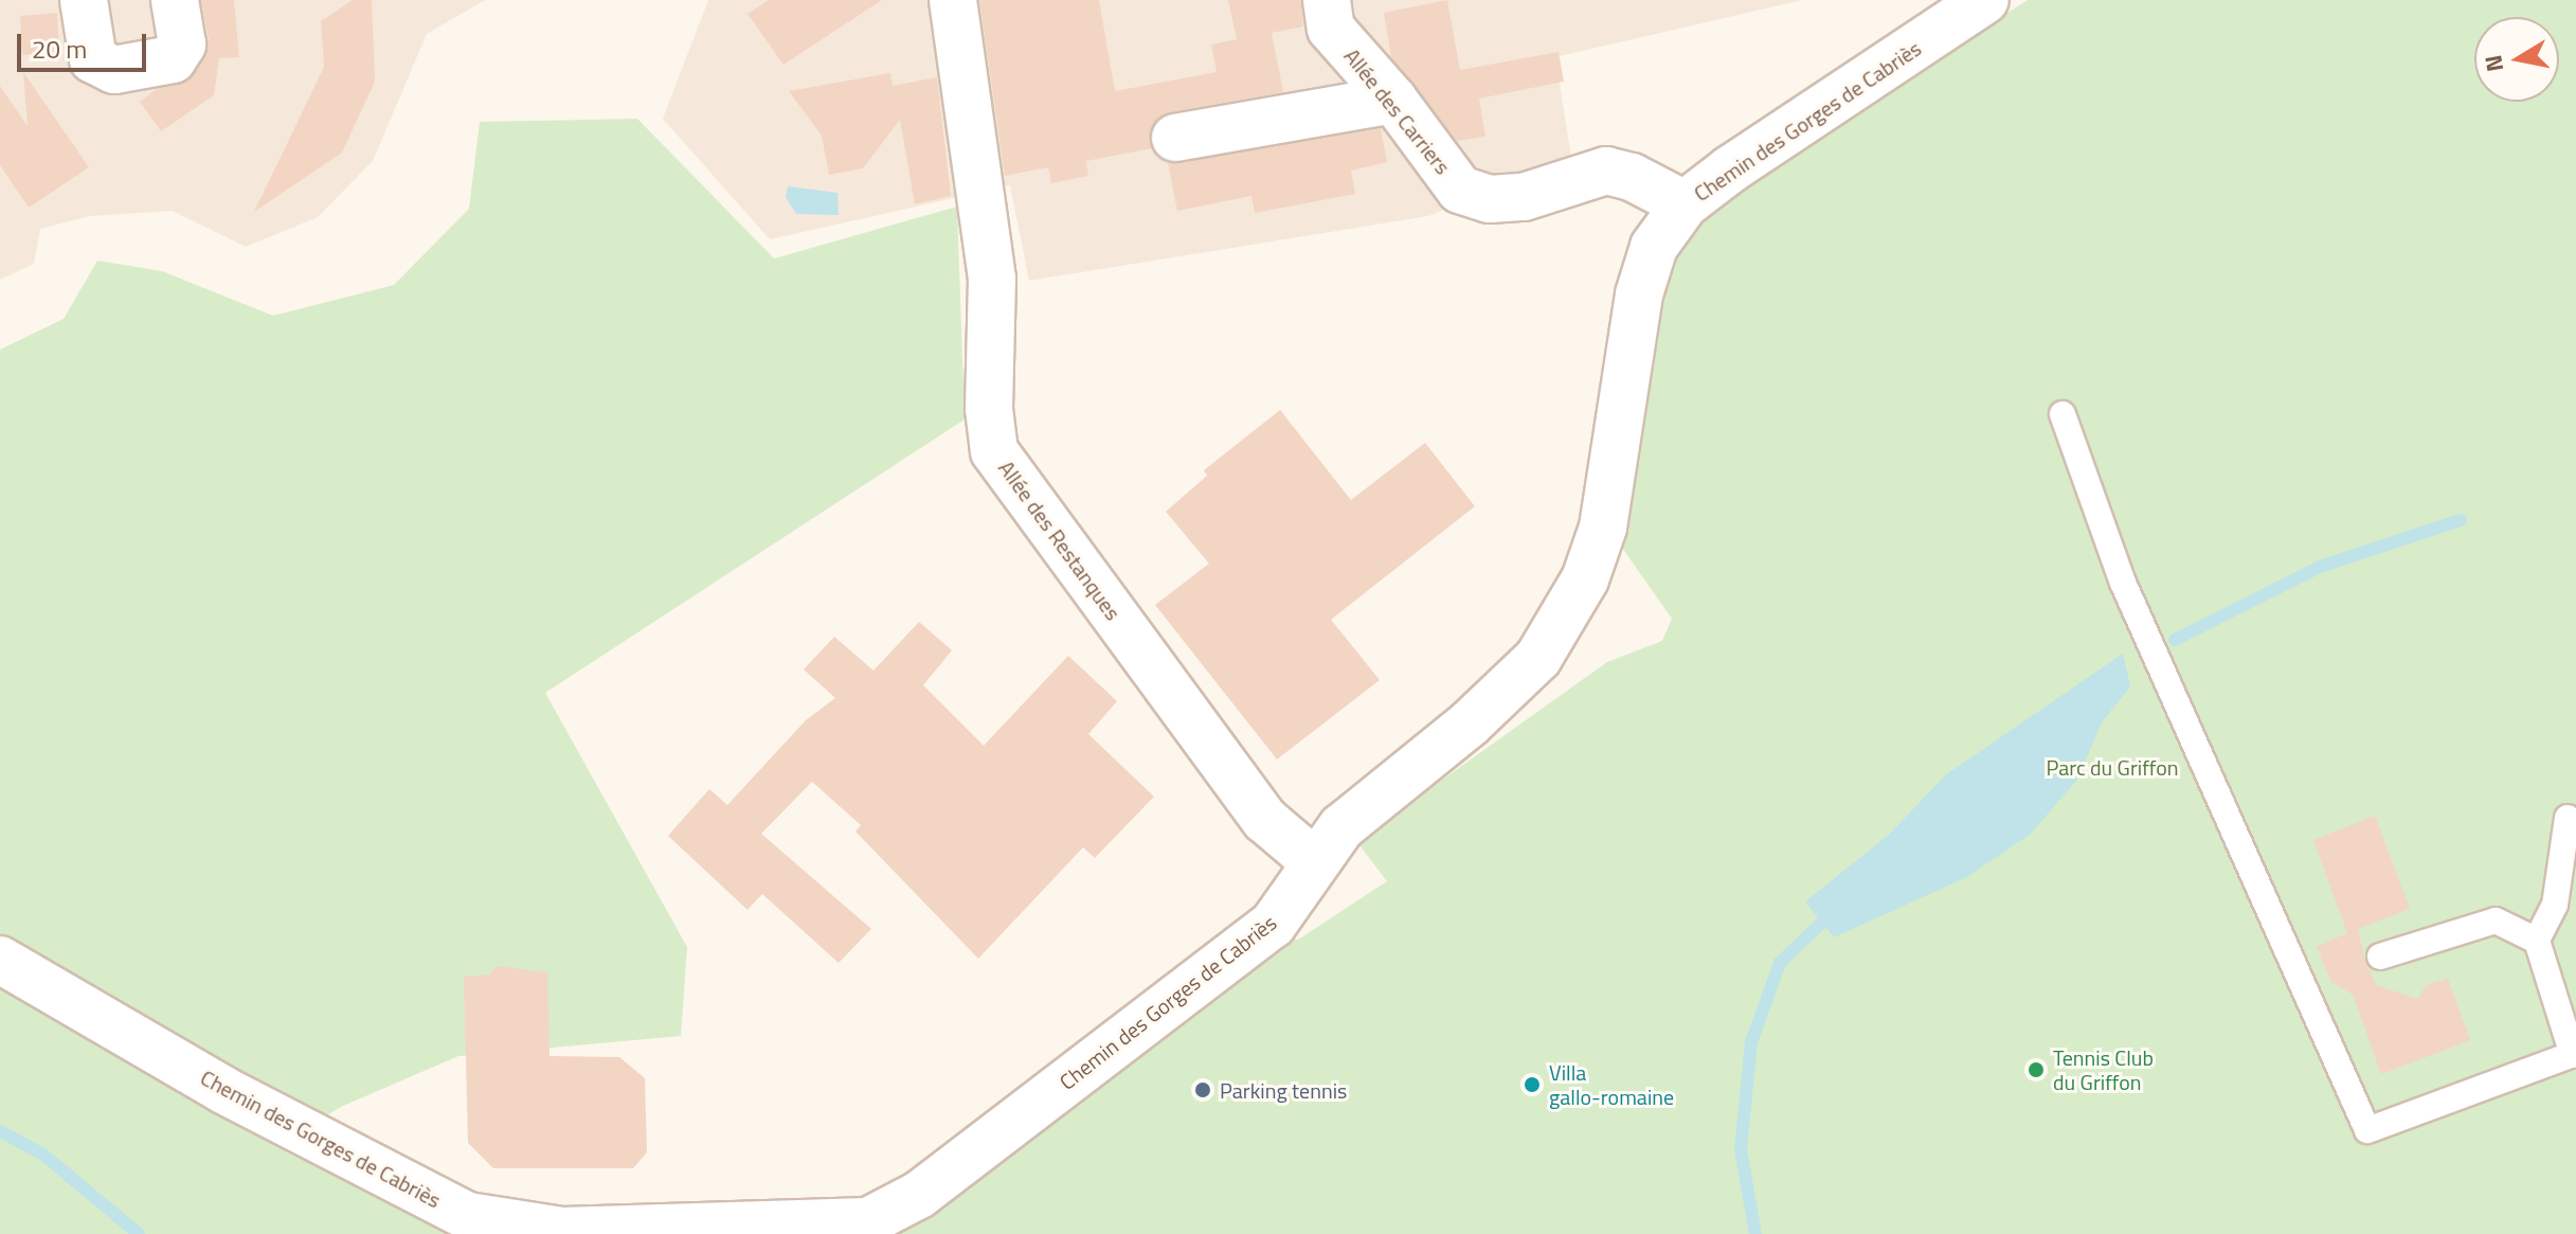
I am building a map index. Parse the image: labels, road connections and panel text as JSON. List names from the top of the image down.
{
  "streets": {
    "street": ["Allée des Carriers", "Chemin des Gorges de Cabriès", "Allée des Restanques"]
  },
  "crossings": [
    ["Allée des Carriers", "Chemin des Gorges de Cabriès"],
    ["Chemin des Gorges de Cabriès", "Allée des Restanques"]
  ],
  "parks": ["Parc du Griffon"],
  "places": ["Tennis Club du Griffon", "Villa gallo-romaine", "Parking tennis"],
  "scale_bar": "20 m",
  "north": "left"
}
